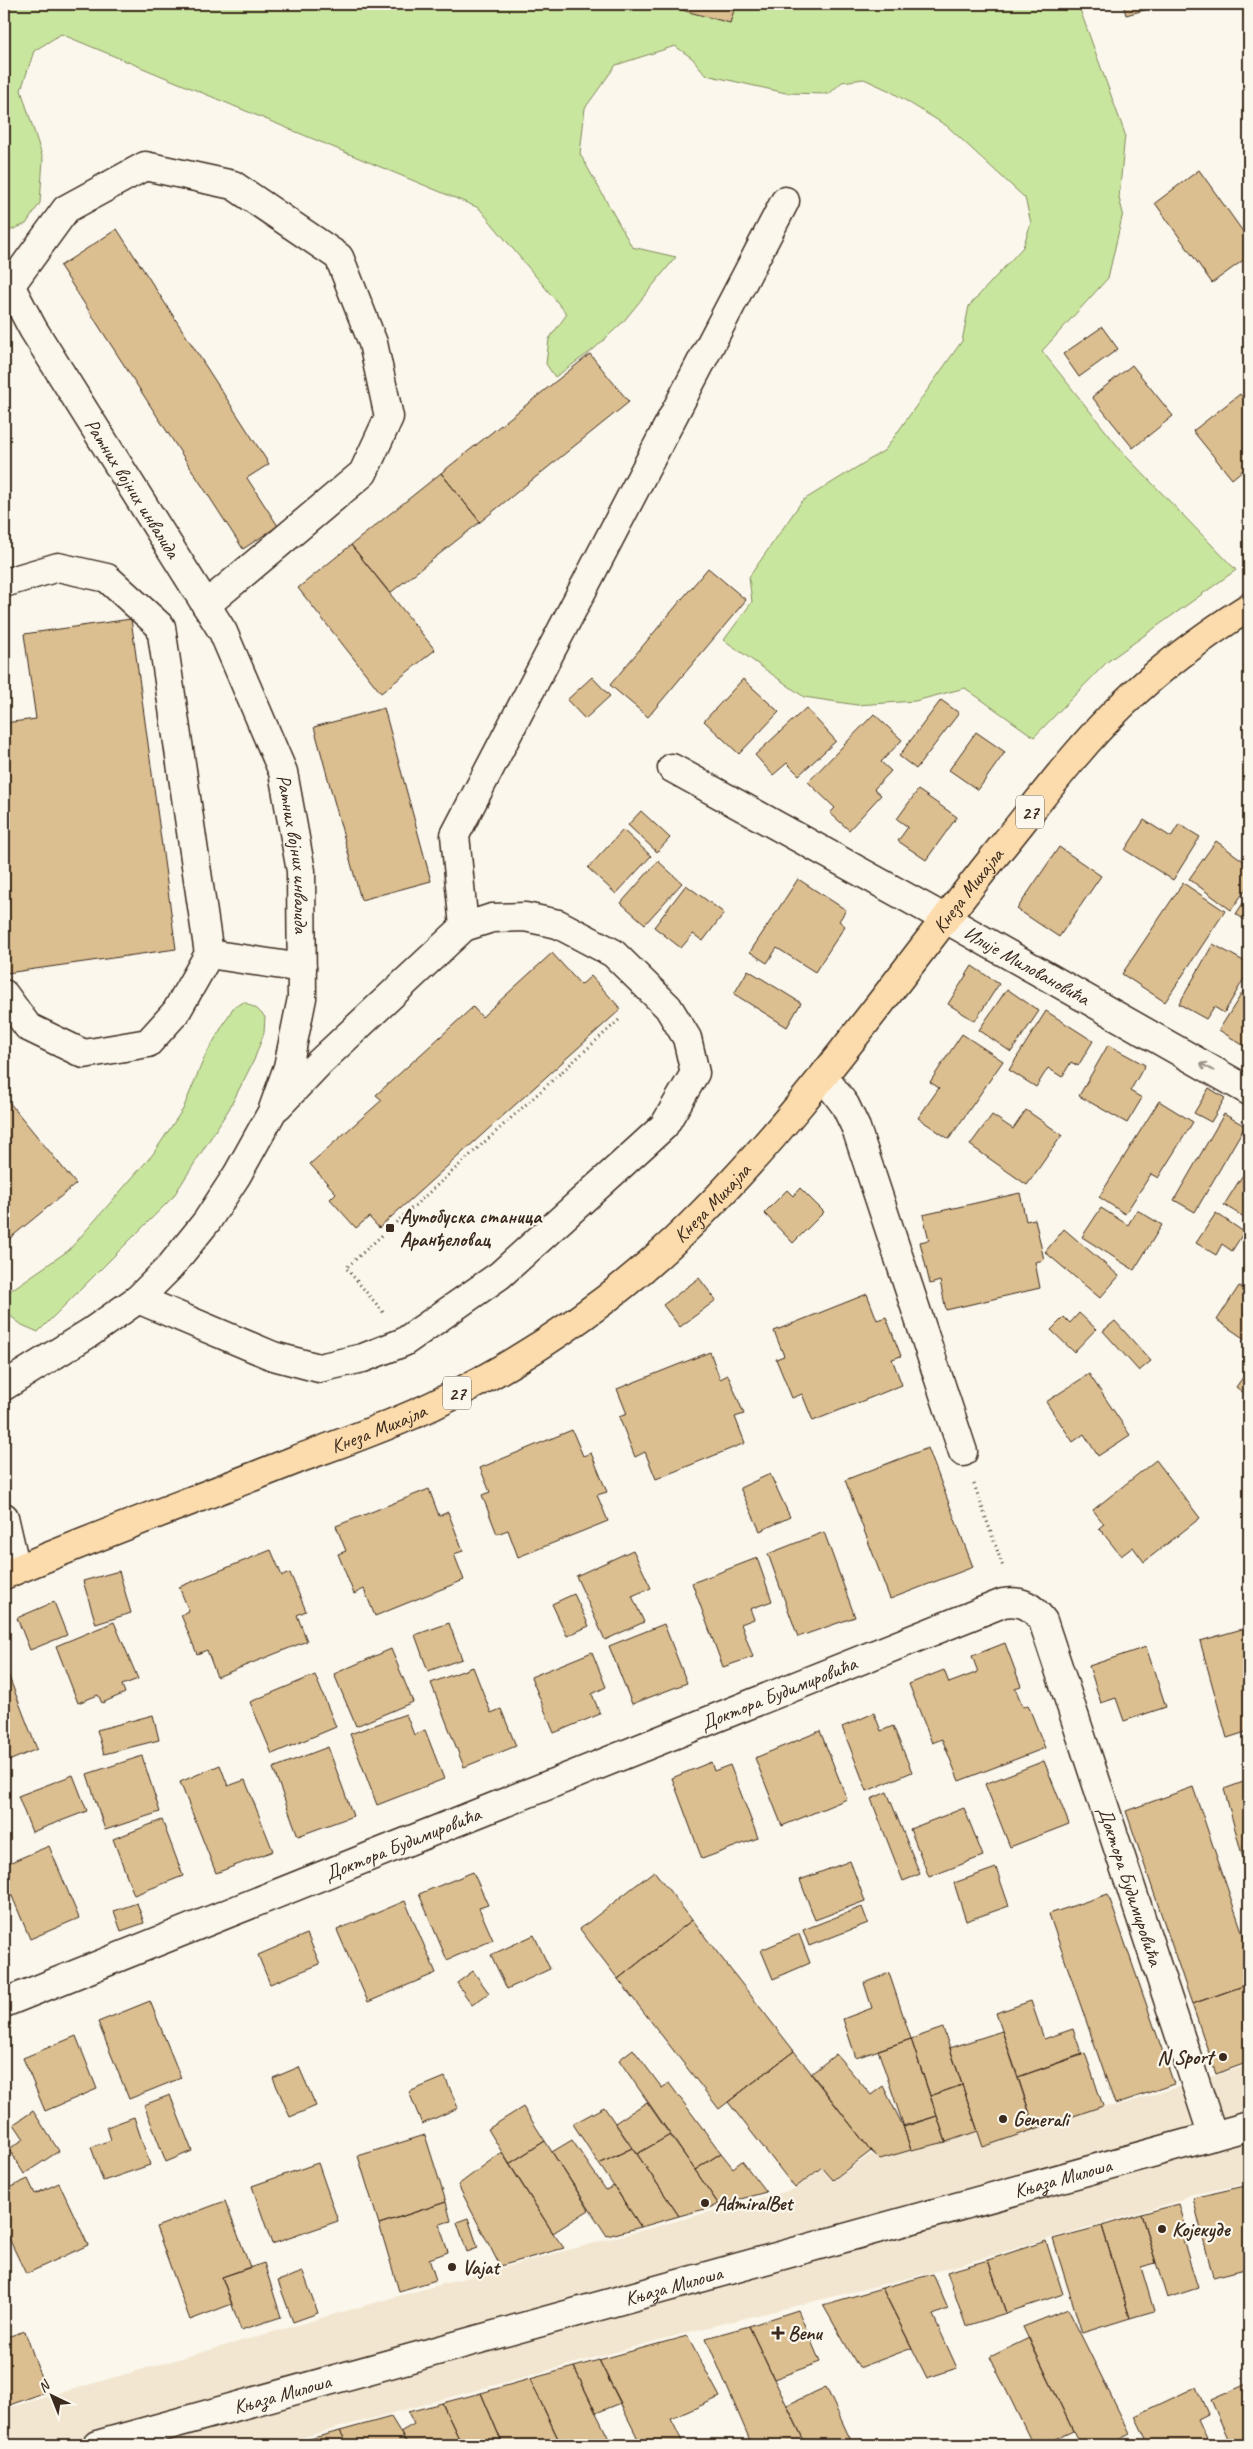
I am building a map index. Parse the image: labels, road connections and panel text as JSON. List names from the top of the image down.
{
  "streets": {
    "main road": ["27", "Кнеза Михајла"],
    "street": [
      "Ратних војних инвалида",
      "Илије Миловановића",
      "Доктора Будимировића",
      "Књаза Милоша"
    ]
  },
  "crossings": [
    ["Кнеза Михајла", "Илије Миловановића"],
    ["Доктора Будимировића", "Књаза Милоша"]
  ],
  "one_way": ["Илије Миловановића"],
  "places": {
    "transit": ["Аутобуска станица Аранђеловац"],
    "other": [
      "N Sport",
      "Generali",
      "AdmiralBet",
      "Којекуде",
      "Vajat"
    ],
    "health": ["Benu"]
  },
  "north": "top left"
}
